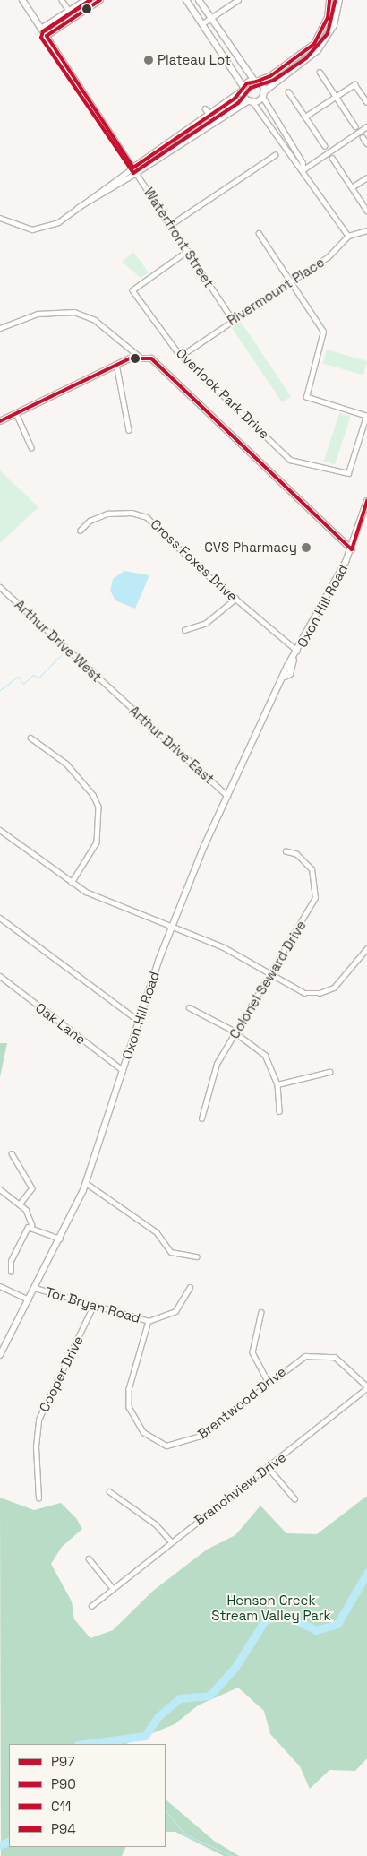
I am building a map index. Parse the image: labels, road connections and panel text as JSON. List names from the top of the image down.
{
  "streets": {
    "main road": ["Waterfront Street", "Oxon Hill Road"],
    "street": [
      "Rivermount Place",
      "Overlook Park Drive",
      "Cross Foxes Drive",
      "Arthur Drive West",
      "Arthur Drive East",
      "Colonel Seward Drive",
      "Oak Lane",
      "Tor Bryan Road",
      "Cooper Drive",
      "Brentwood Drive",
      "Branchview Drive"
    ]
  },
  "crossings": [
    ["Waterfront Street", "Rivermount Place"],
    ["Waterfront Street", "Overlook Park Drive"],
    ["Rivermount Place", "Overlook Park Drive"],
    ["Cross Foxes Drive", "Oxon Hill Road"],
    ["Oxon Hill Road", "Arthur Drive East"],
    ["Oxon Hill Road", "Oak Lane"],
    ["Oxon Hill Road", "Tor Bryan Road"],
    ["Arthur Drive West", "Arthur Drive East"],
    ["Tor Bryan Road", "Cooper Drive"],
    ["Tor Bryan Road", "Brentwood Drive"],
    ["Brentwood Drive", "Branchview Drive"]
  ],
  "parks": ["Henson Creek Stream Valley Park"],
  "places": ["Plateau Lot", "CVS Pharmacy"],
  "lines": [
    "transit line P90",
    "transit line C11",
    "transit line P94",
    "transit line P97"
  ],
  "legend": [
    "P97",
    "P90",
    "C11",
    "P94"
  ]
}
